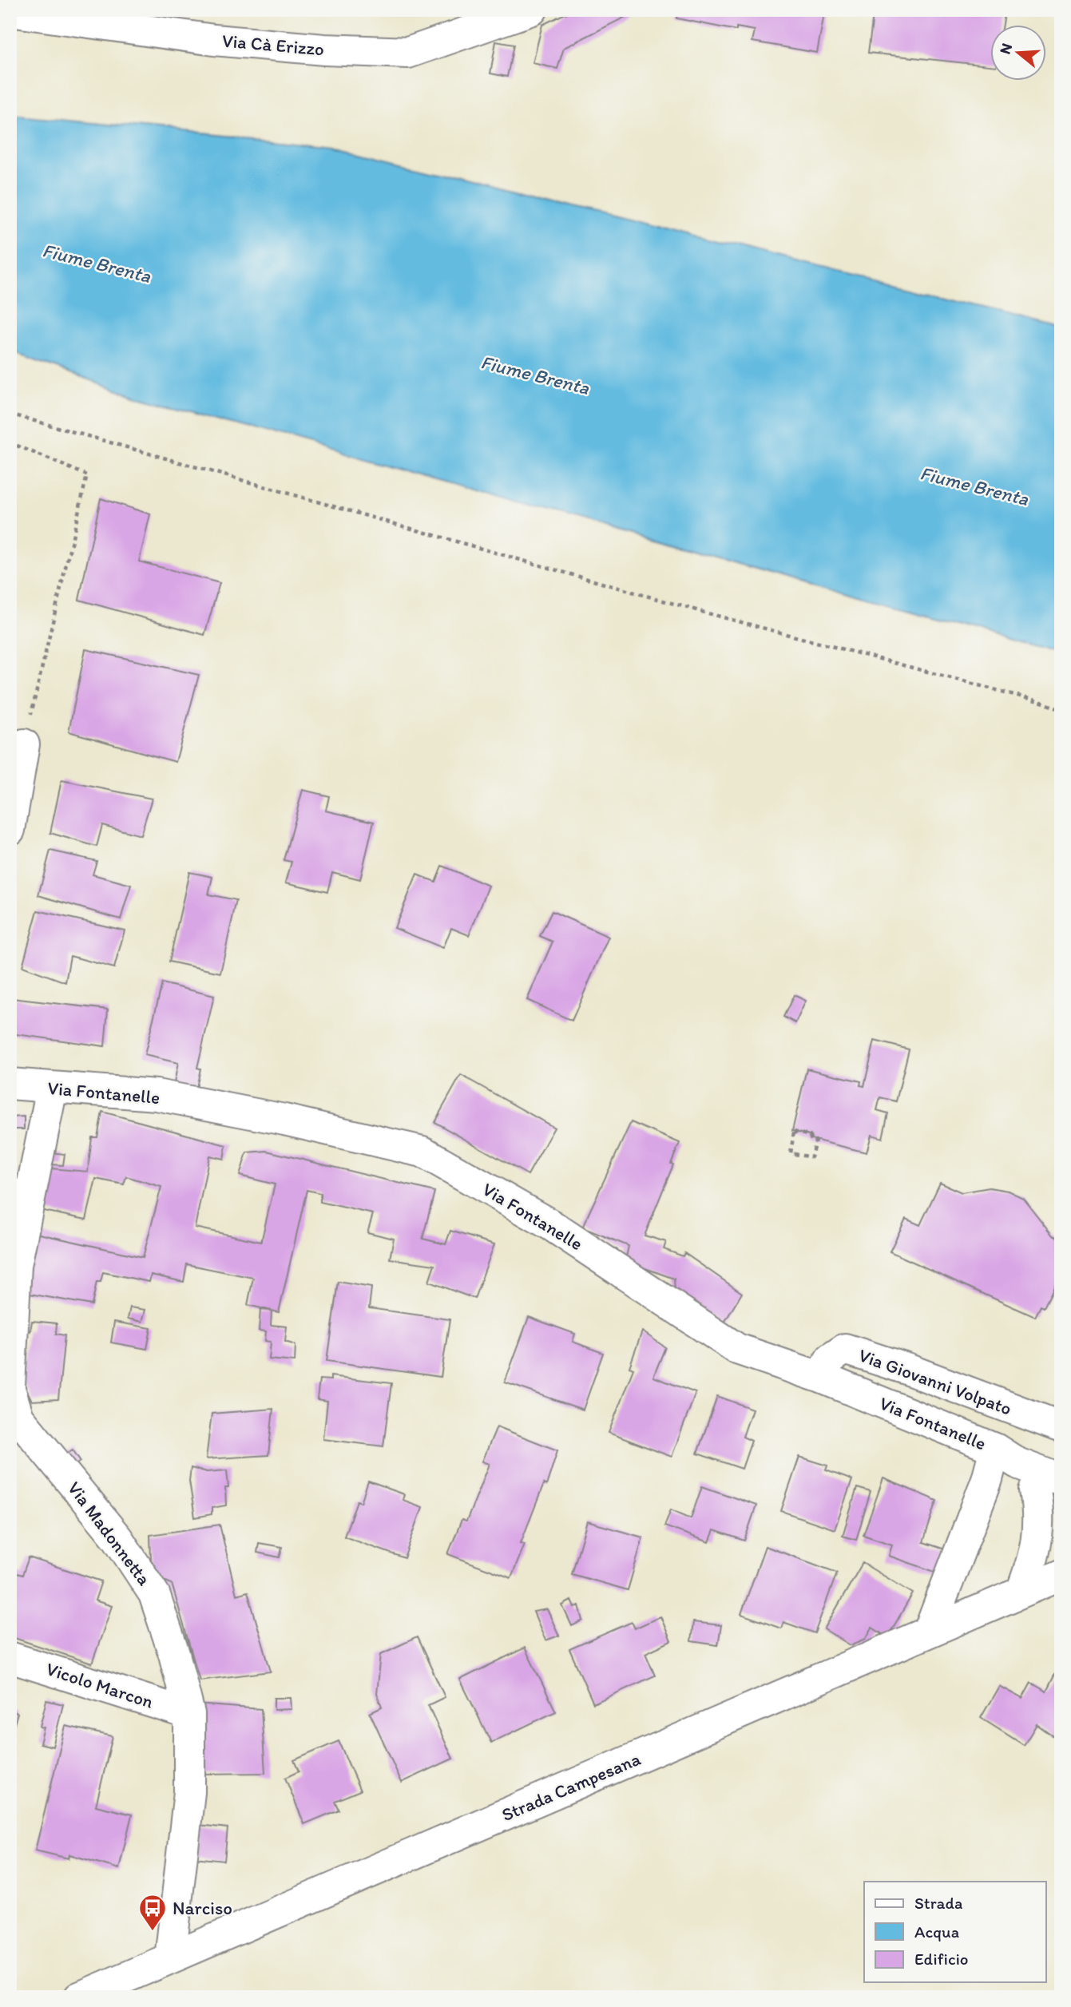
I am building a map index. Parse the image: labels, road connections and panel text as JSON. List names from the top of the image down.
{
  "streets": {
    "street": [
      "Via Cà Erizzo",
      "Via Fontanelle",
      "Via Giovanni Volpato",
      "Via Madonnetta",
      "Vicolo Marcon",
      "Strada Campesana"
    ]
  },
  "crossings": [
    ["Via Fontanelle", "Via Giovanni Volpato"],
    ["Via Fontanelle", "Via Madonnetta"],
    ["Via Madonnetta", "Vicolo Marcon"],
    ["Via Madonnetta", "Strada Campesana"]
  ],
  "water": ["Fiume Brenta"],
  "places": {
    "bus stop": ["Narciso"]
  },
  "legend": ["Strada", "Acqua", "Edificio"],
  "north": "left"
}
